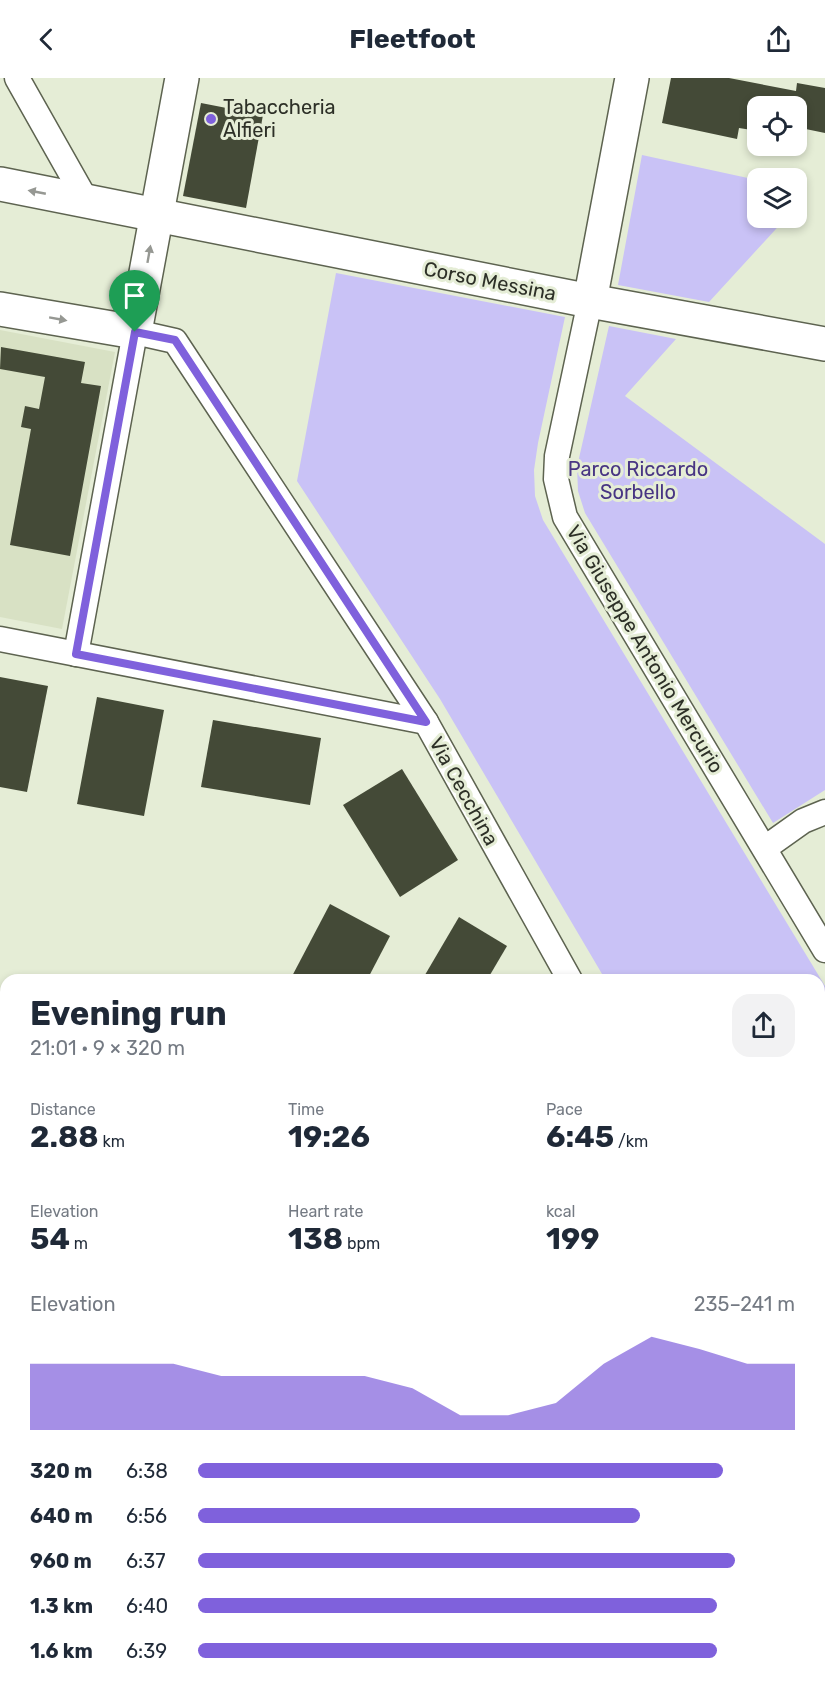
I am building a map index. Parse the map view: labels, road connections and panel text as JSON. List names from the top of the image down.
{
  "streets": {
    "street": ["Corso Messina", "Via Giuseppe Antonio Mercurio", "Via Cecchina"]
  },
  "crossings": [
    ["Corso Messina", "Via Giuseppe Antonio Mercurio"]
  ],
  "parks": ["Parco Riccardo Sorbello"],
  "places": ["Tabaccheria Alfieri"],
  "page": {
    "header": "Fleetfoot",
    "heading": ["Evening run", "21:01 · 9 × 320 m"],
    "stats": [
      ["Distance", "2.88 km"],
      ["Time", "19:26"],
      ["Pace", "6:45 /km"],
      ["Elevation", "54 m"],
      ["Heart rate", "138 bpm"],
      ["kcal", "199"]
    ],
    "chart": ["Elevation", "235–241 m"],
    "list": [
      {
        "name": "320 m",
        "note": "6:38"
      },
      {
        "name": "640 m",
        "note": "6:56"
      },
      {
        "name": "960 m",
        "note": "6:37"
      },
      {
        "name": "1.3 km",
        "note": "6:40"
      },
      {
        "name": "1.6 km",
        "note": "6:39"
      }
    ]
  }
}
